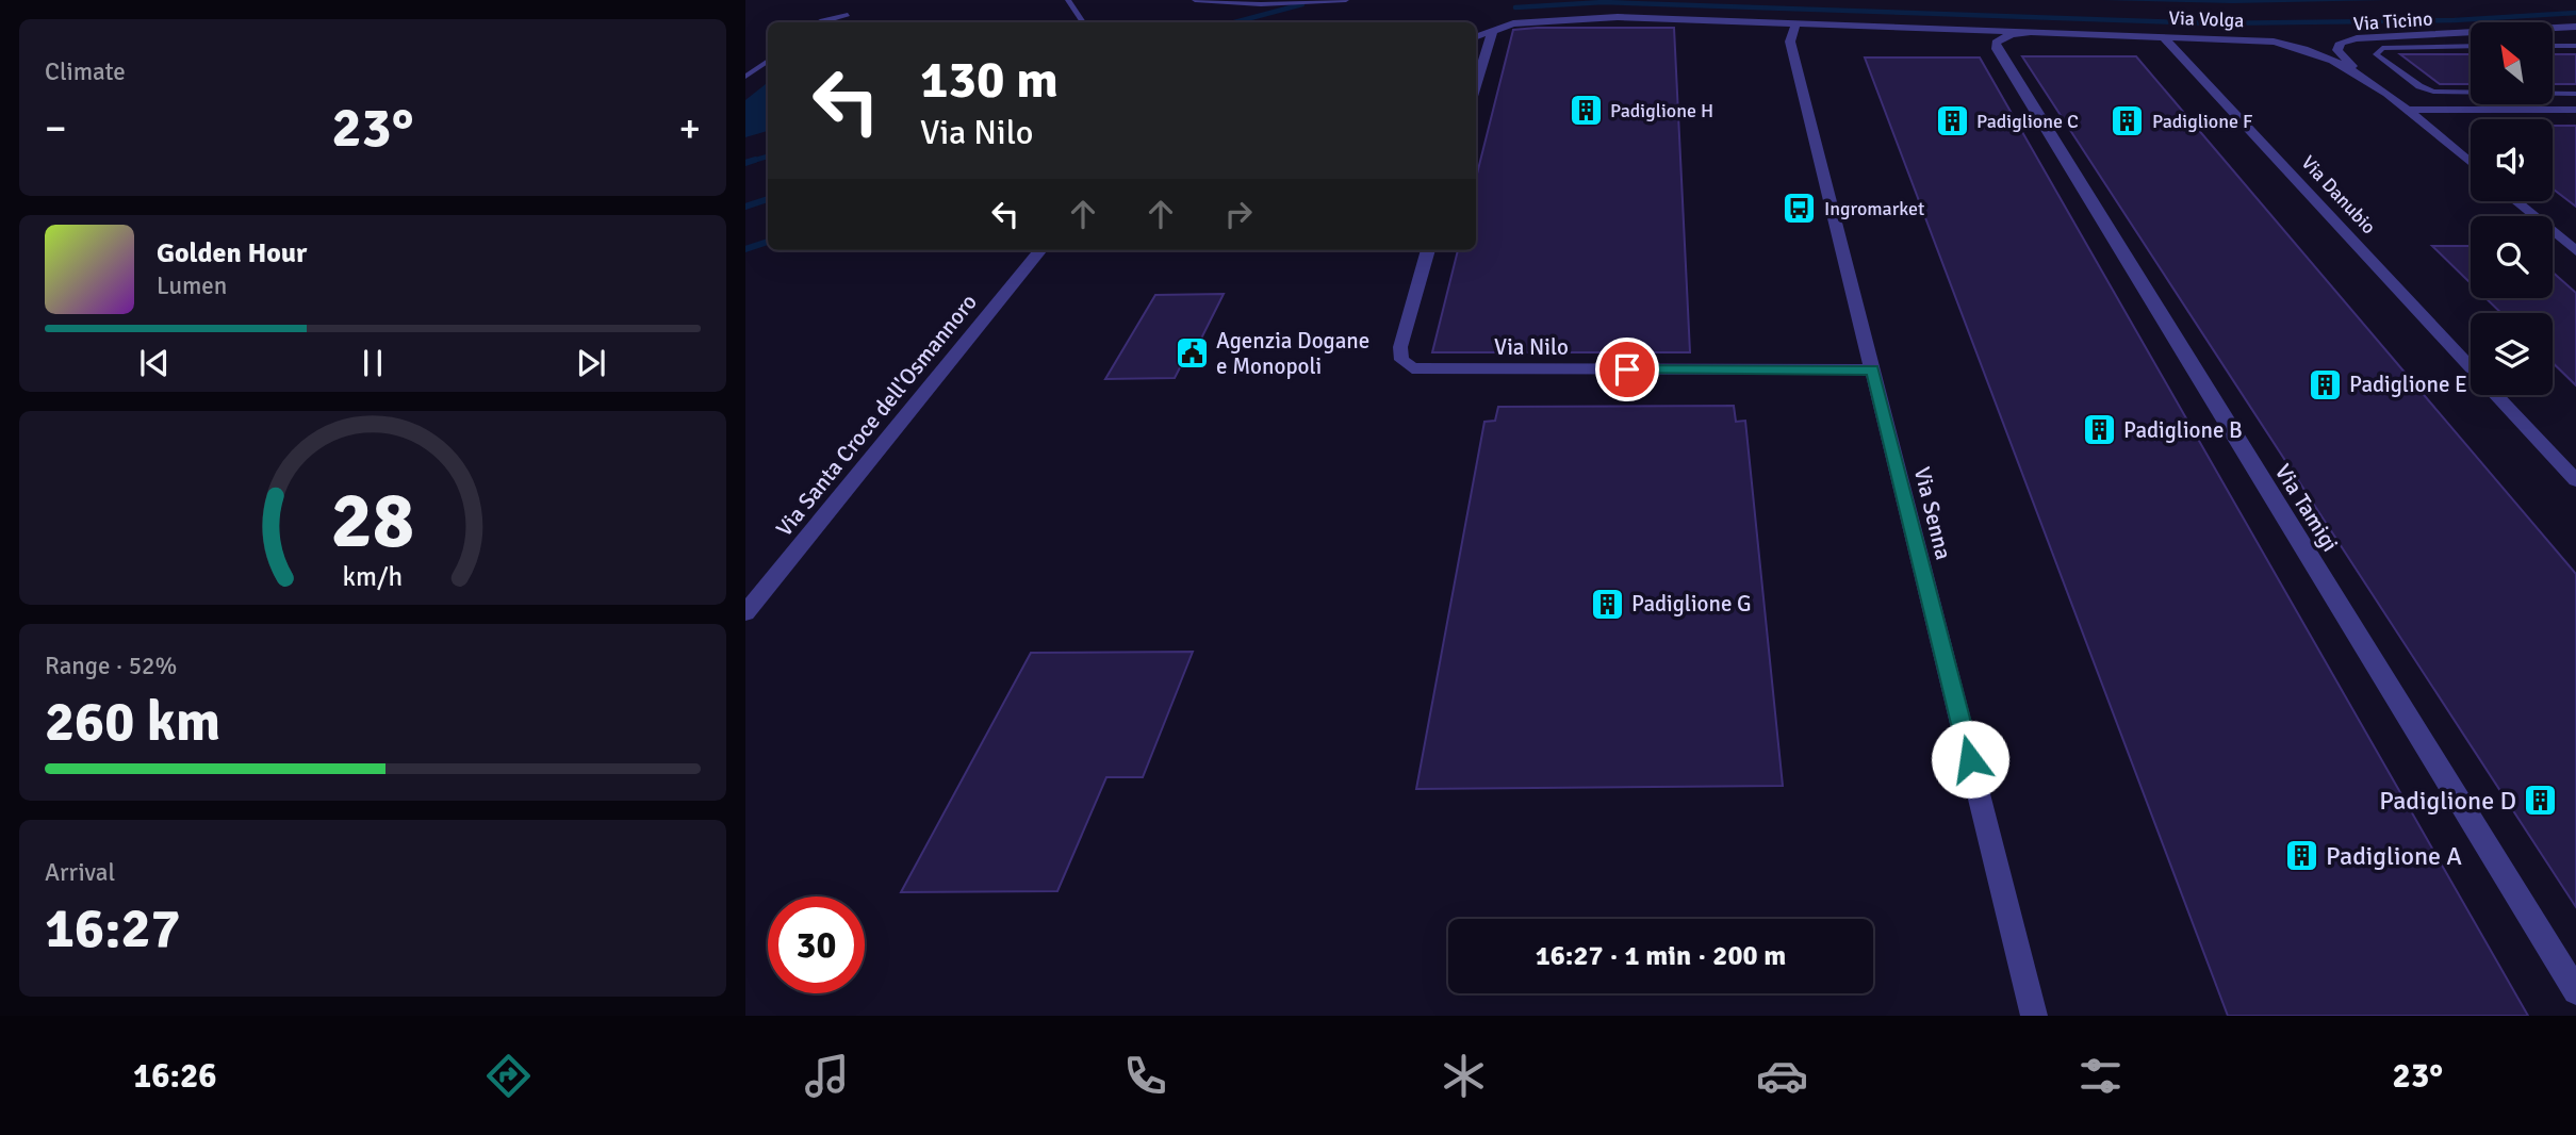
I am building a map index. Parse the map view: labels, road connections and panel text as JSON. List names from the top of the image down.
{
  "streets": {
    "street": [
      "Via Volga",
      "Via Ticino",
      "Via Danubio",
      "Via Nilo",
      "Via Santa Croce dell'Osmannoro",
      "Via Tamigi",
      "Via Senna"
    ]
  },
  "crossings": [
    ["Via Volga", "Via Ticino"],
    ["Via Volga", "Via Danubio"],
    ["Via Volga", "Via Senna"],
    ["Via Nilo", "Via Senna"]
  ],
  "places": {
    "building": [
      "Padiglione H",
      "Padiglione C",
      "Padiglione F",
      "Padiglione E",
      "Padiglione B",
      "Padiglione G",
      "Padiglione D",
      "Padiglione A"
    ],
    "bus stop": ["Ingromarket"],
    "public building": ["Agenzia Dogane e Monopoli"]
  },
  "north": "top left",
  "page": {
    "tile": [
      "Climate",
      ["Range · 52%", "260 km"],
      ["Arrival", "16:27"]
    ],
    "turn": ["130 m", "Via Nilo"],
    "heat": ["−", "23°", "+"],
    "song": ["Golden Hour", "Lumen"],
    "limit": "30",
    "trip": "16:27 · 1 min · 200 m",
    "tabs": ["16:26", "23°"],
    "gauge": ["28", "km/h"]
  }
}
